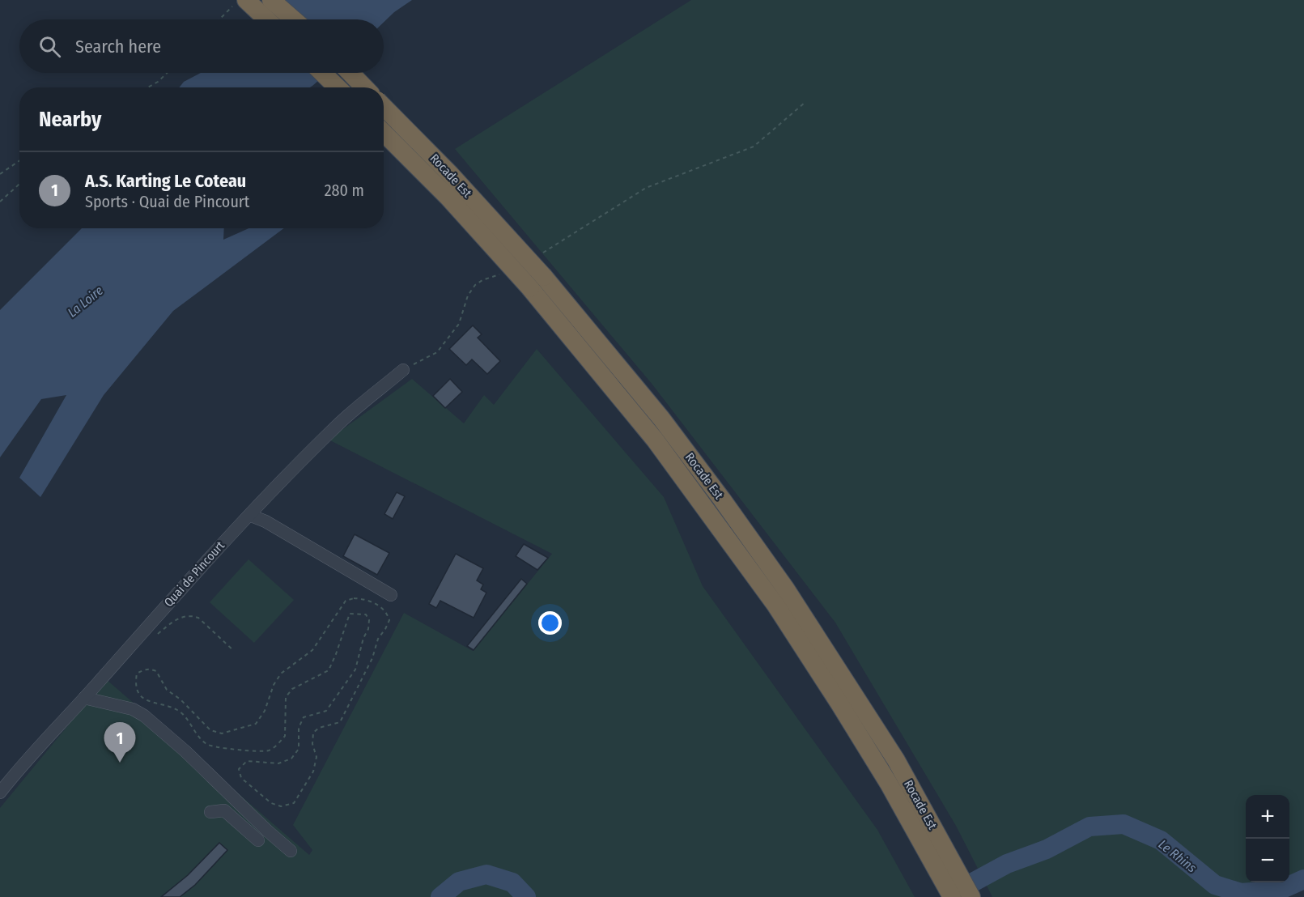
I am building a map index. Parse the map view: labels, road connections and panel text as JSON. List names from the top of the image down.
{
  "streets": {
    "highway": ["Rocade Est"],
    "street": ["Quai de Pincourt"]
  },
  "water": ["La Loire", "Le Rhins"],
  "page": {
    "search": "Search here",
    "heading": "Nearby",
    "list": [
      {
        "mark": "1",
        "name": "A.S. Karting Le Coteau",
        "note": "Sports · Quai de Pincourt",
        "value": "280 m"
      }
    ],
    "pins": "1",
    "map_buttons": ["+", "−"]
  }
}
